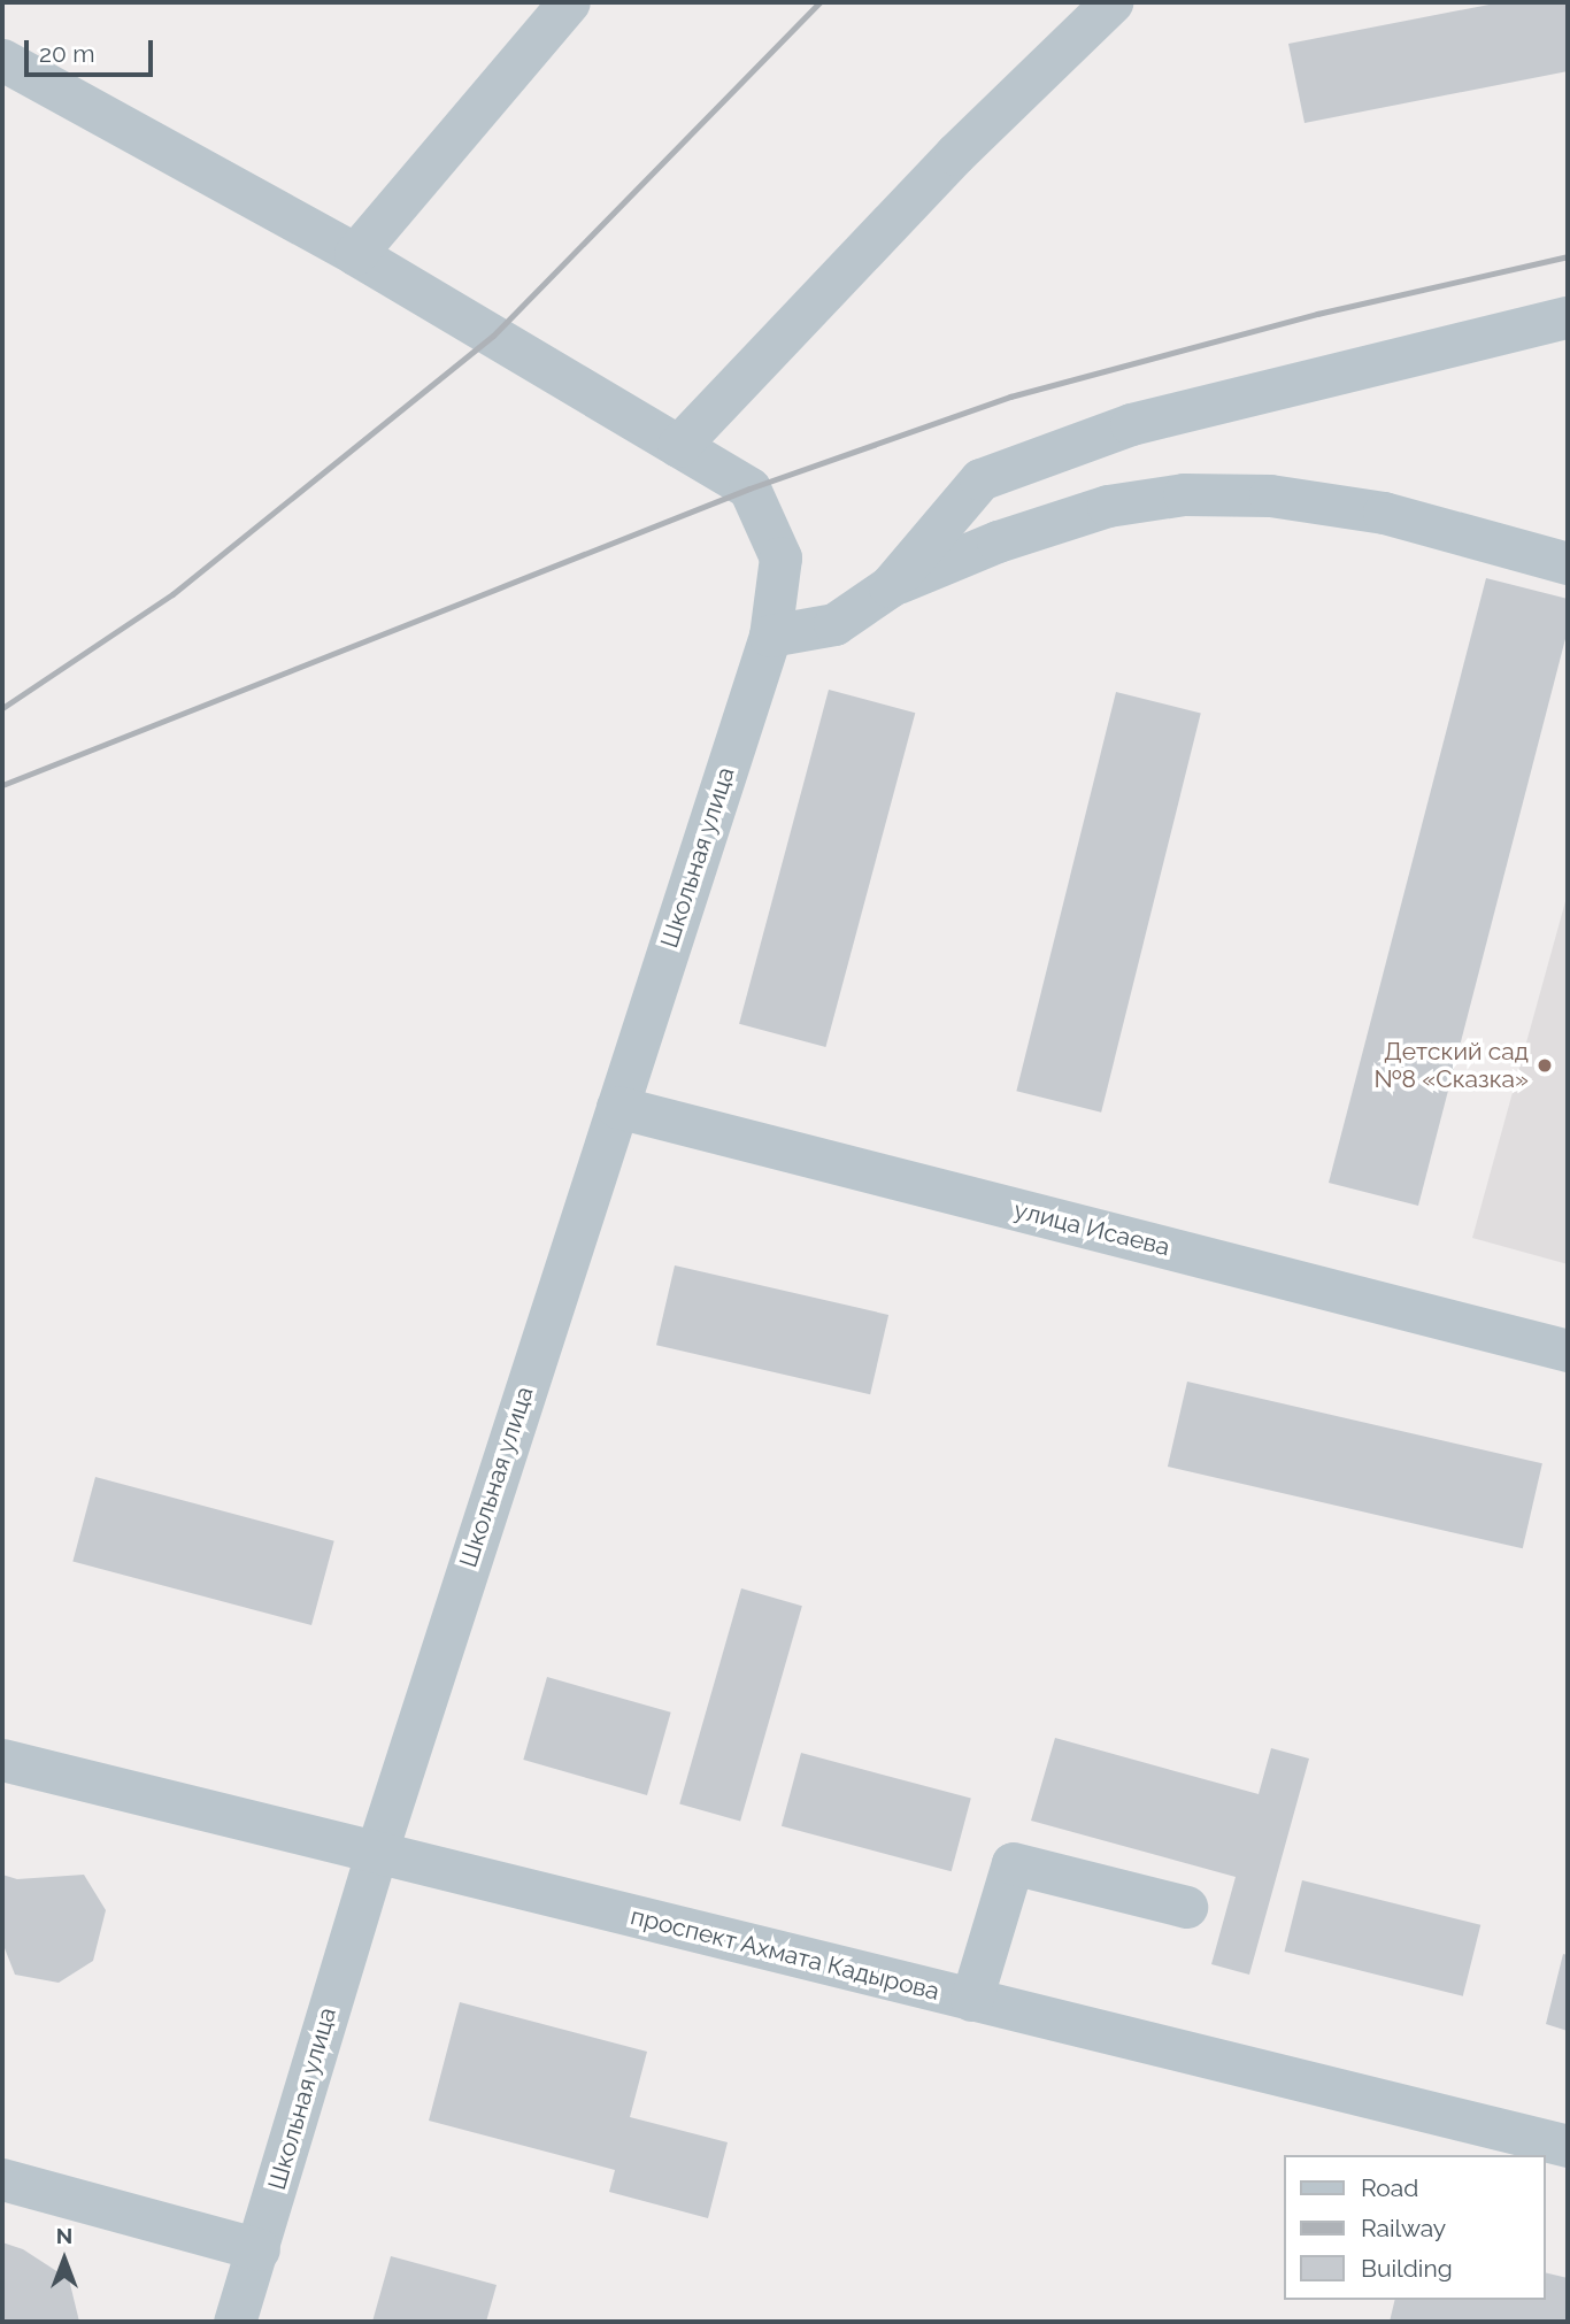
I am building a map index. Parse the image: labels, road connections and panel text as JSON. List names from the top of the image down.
{
  "streets": {
    "street": ["Школьная улица", "улица Исаева", "проспект Ахмата Кадырова"]
  },
  "crossings": [
    ["Школьная улица", "улица Исаева"],
    ["Школьная улица", "проспект Ахмата Кадырова"]
  ],
  "places": ["Детский сад №8 «Сказка»"],
  "legend": ["Road", "Railway", "Building"],
  "scale_bar": "20 m",
  "north": "top"
}
